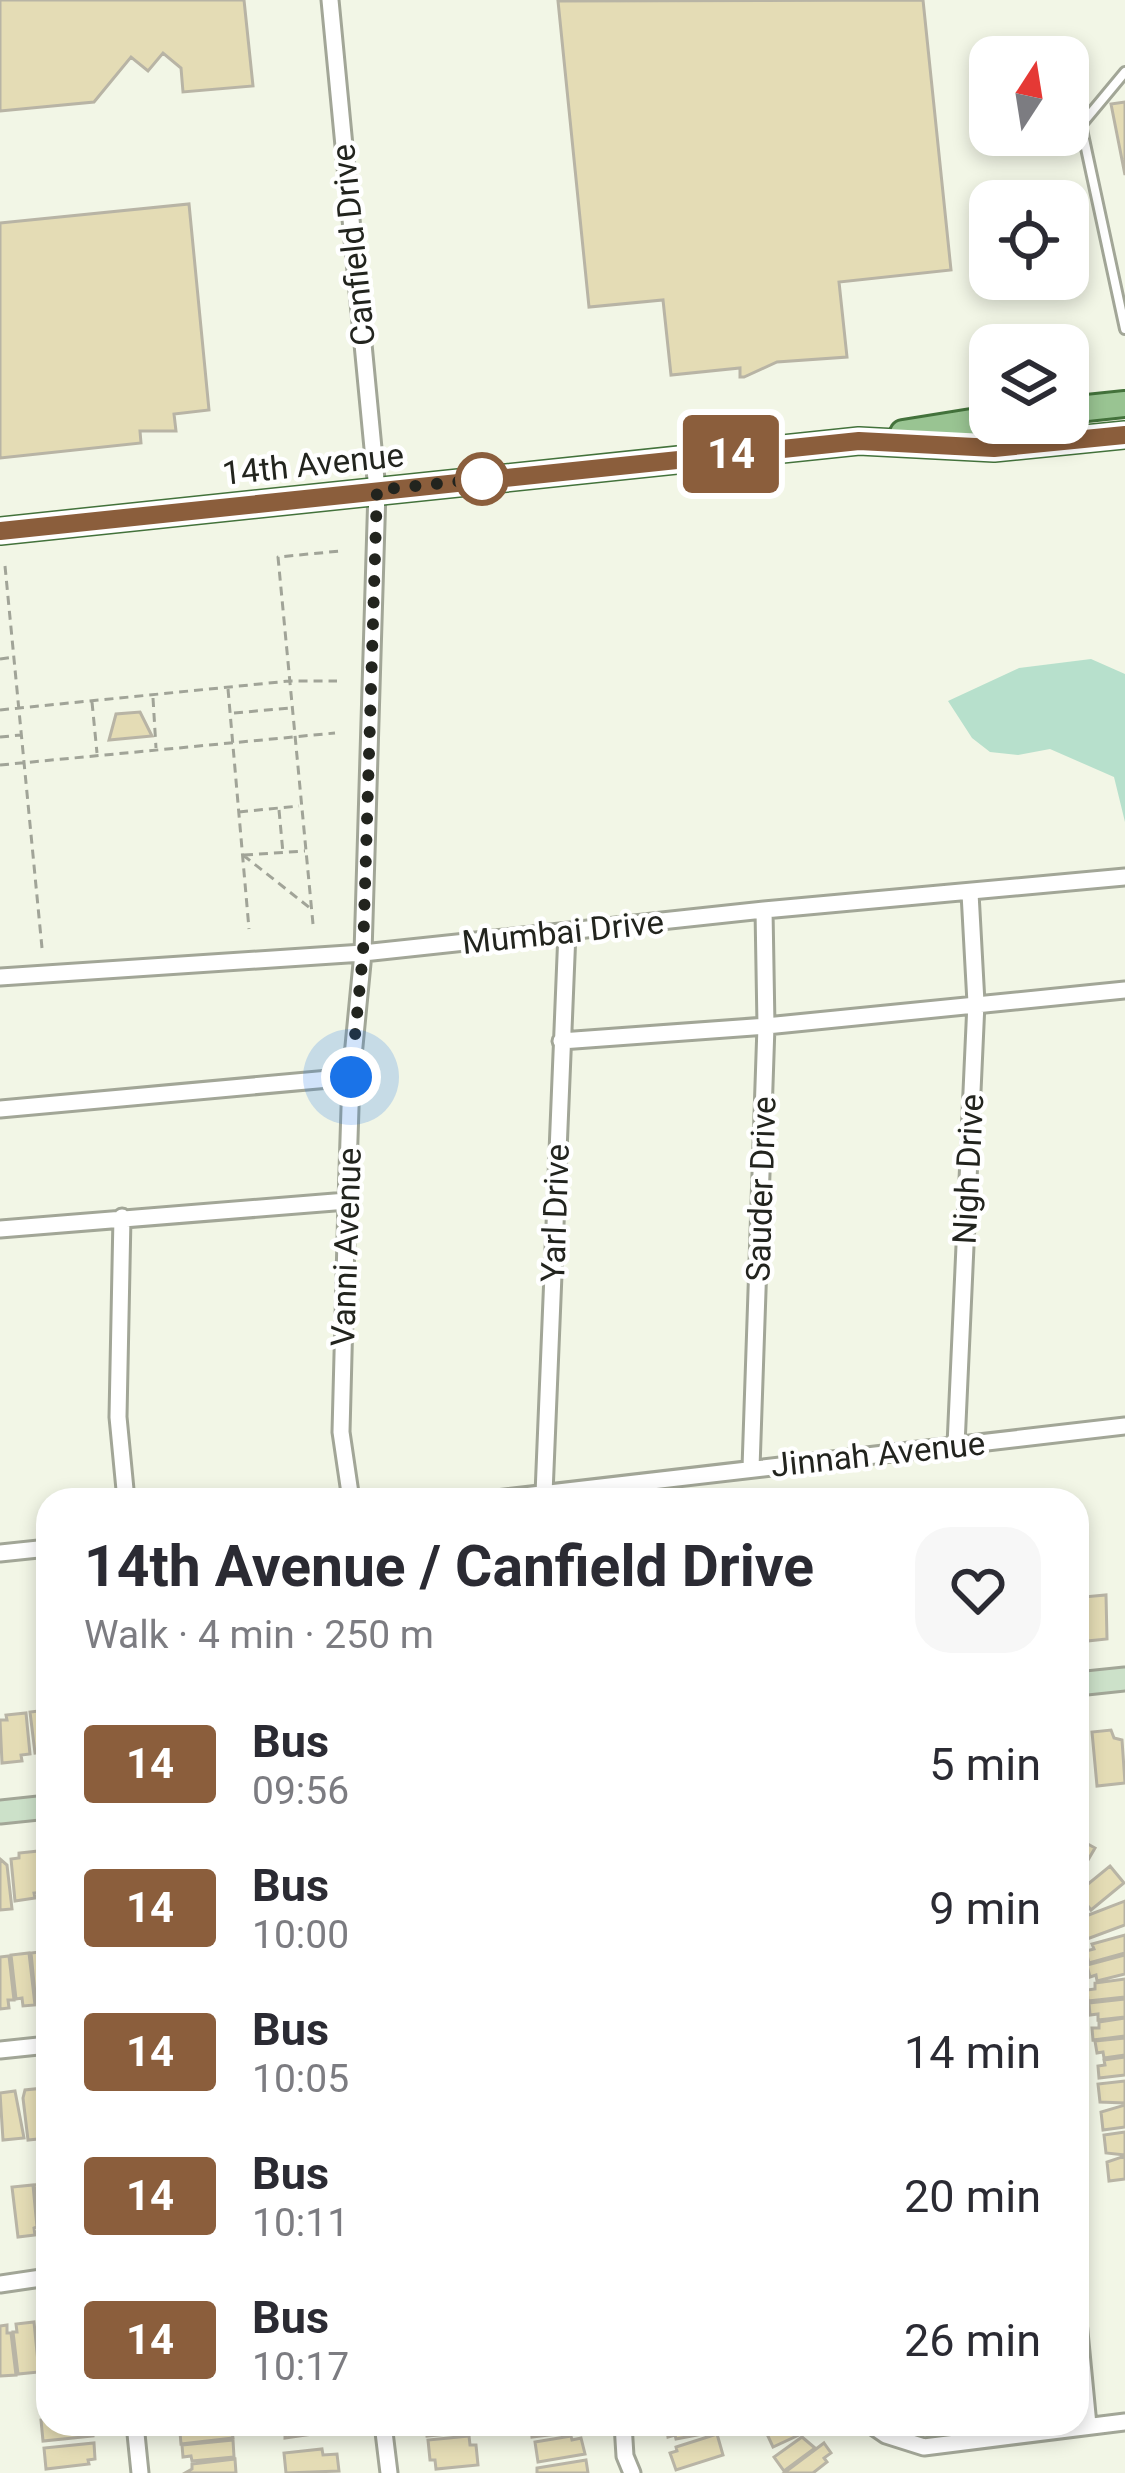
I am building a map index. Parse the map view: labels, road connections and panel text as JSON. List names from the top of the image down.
{
  "streets": {
    "main road": ["14th Avenue"],
    "street": [
      "Canfield Drive",
      "Mumbai Drive",
      "Nigh Drive",
      "Sauder Drive",
      "Yarl Drive",
      "Vanni Avenue",
      "Jinnah Avenue"
    ]
  },
  "crossings": [
    ["Canfield Drive", "14th Avenue"],
    ["Canfield Drive", "Vanni Avenue"],
    ["14th Avenue", "Vanni Avenue"],
    ["Mumbai Drive", "Nigh Drive"],
    ["Mumbai Drive", "Sauder Drive"],
    ["Mumbai Drive", "Yarl Drive"],
    ["Mumbai Drive", "Vanni Avenue"],
    ["Nigh Drive", "Jinnah Avenue"],
    ["Sauder Drive", "Jinnah Avenue"]
  ],
  "lines": ["bus line 14"],
  "north": "top",
  "page": {
    "on_map": "14",
    "heading": ["14th Avenue / Canfield Drive", "Walk · 4 min · 250 m"],
    "list": [
      {
        "mark": "14",
        "name": "Bus",
        "note": "09:56",
        "value": "5 min"
      },
      {
        "mark": "14",
        "name": "Bus",
        "note": "10:00",
        "value": "9 min"
      },
      {
        "mark": "14",
        "name": "Bus",
        "note": "10:05",
        "value": "14 min"
      },
      {
        "mark": "14",
        "name": "Bus",
        "note": "10:11",
        "value": "20 min"
      },
      {
        "mark": "14",
        "name": "Bus",
        "note": "10:17",
        "value": "26 min"
      }
    ]
  }
}
